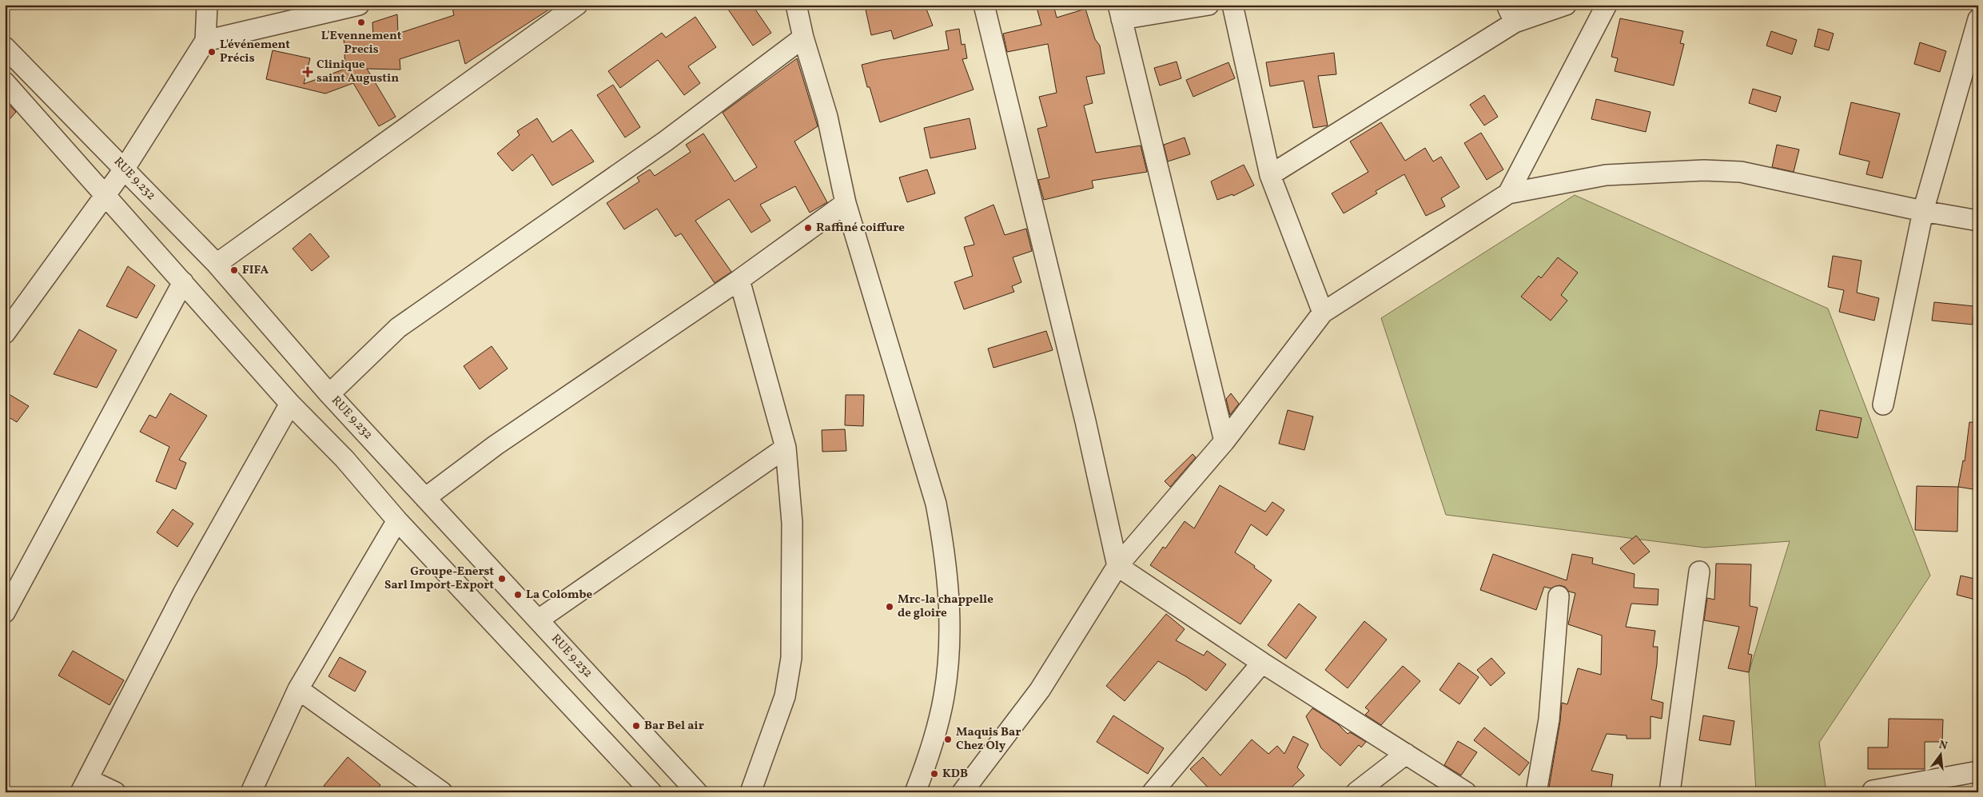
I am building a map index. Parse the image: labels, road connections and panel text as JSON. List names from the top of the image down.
{
  "streets": {
    "street": ["RUE 9.232"]
  },
  "places": {
    "other": [
      "L'Evennement Precis",
      "L'événement Précis",
      "Raffiné coiffure",
      "FIFA",
      "Groupe-Enerst Sarl Import-Export",
      "La Colombe",
      "Mrc-la chappelle de gloire",
      "Bar Bel air",
      "Maquis Bar Chez Oly",
      "KDB"
    ],
    "health": ["Clinique saint Augustin"]
  },
  "north": "top"
}
